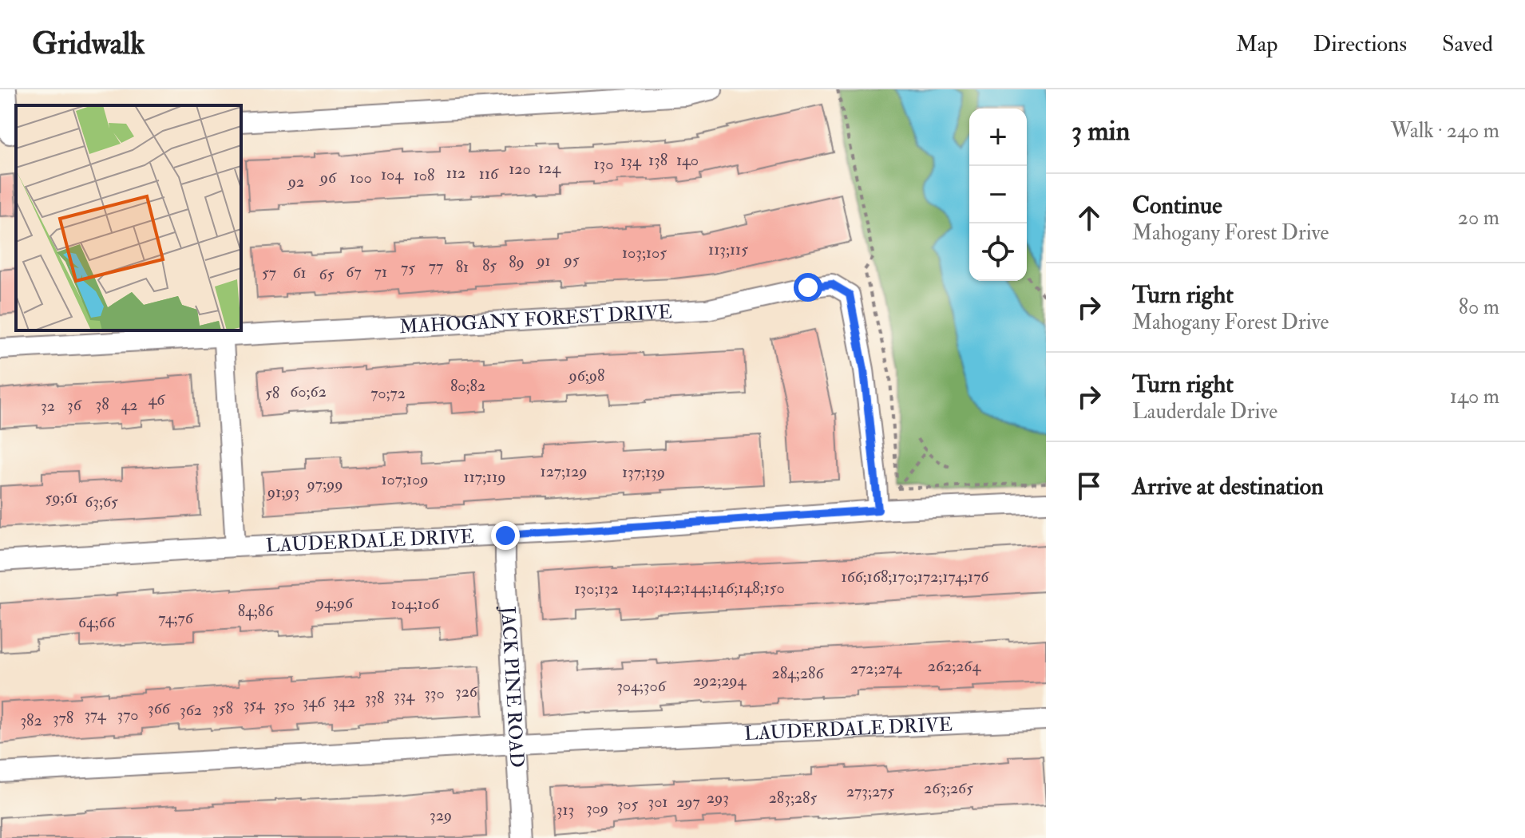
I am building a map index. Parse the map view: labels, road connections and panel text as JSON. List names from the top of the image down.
{
  "streets": {
    "street": ["MAHOGANY FOREST DRIVE", "LAUDERDALE DRIVE", "JACK PINE ROAD"]
  },
  "crossings": [
    ["MAHOGANY FOREST DRIVE", "LAUDERDALE DRIVE"],
    ["LAUDERDALE DRIVE", "JACK PINE ROAD"]
  ],
  "house_numbers": [
    "138",
    "140",
    "134",
    "130",
    "124",
    "120",
    "112",
    "116",
    "104",
    "108",
    "96",
    "100",
    "92",
    "113;115",
    "103;105",
    "95",
    "91",
    "89",
    "85",
    "77",
    "81",
    "75",
    "67",
    "71",
    "57",
    "61",
    "65",
    "96;98",
    "80;82",
    "60;62",
    "58",
    "70;72",
    "46",
    "38",
    "36",
    "42",
    "32",
    "127;129",
    "137;139",
    "117;119",
    "107;109",
    "97;99",
    "91;93",
    "59;61",
    "63;65",
    "166;168;170;172;174;176",
    "140;142;144;146;148;150",
    "130;132",
    "94;96",
    "104;106",
    "84;86",
    "74;76",
    "64;66",
    "262;264",
    "272;274",
    "284;286",
    "292;294",
    "304;306",
    "326",
    "330",
    "334",
    "338",
    "346",
    "342",
    "354",
    "350",
    "366",
    "358",
    "362",
    "374",
    "370",
    "378",
    "382",
    "263;265",
    "273;275",
    "293",
    "283;285",
    "301",
    "297",
    "305",
    "309",
    "313",
    "329"
  ],
  "page": {
    "header": "Gridwalk",
    "nav": ["Map", "Directions", "Saved"],
    "heading": ["3 min", "Walk · 240 m"],
    "map_buttons": ["+", "−"],
    "list": [
      ["Continue", "Mahogany Forest Drive", "20 m"],
      ["Turn right", "Mahogany Forest Drive", "80 m"],
      ["Turn right", "Lauderdale Drive", "140 m"],
      "Arrive at destination"
    ]
  }
}
